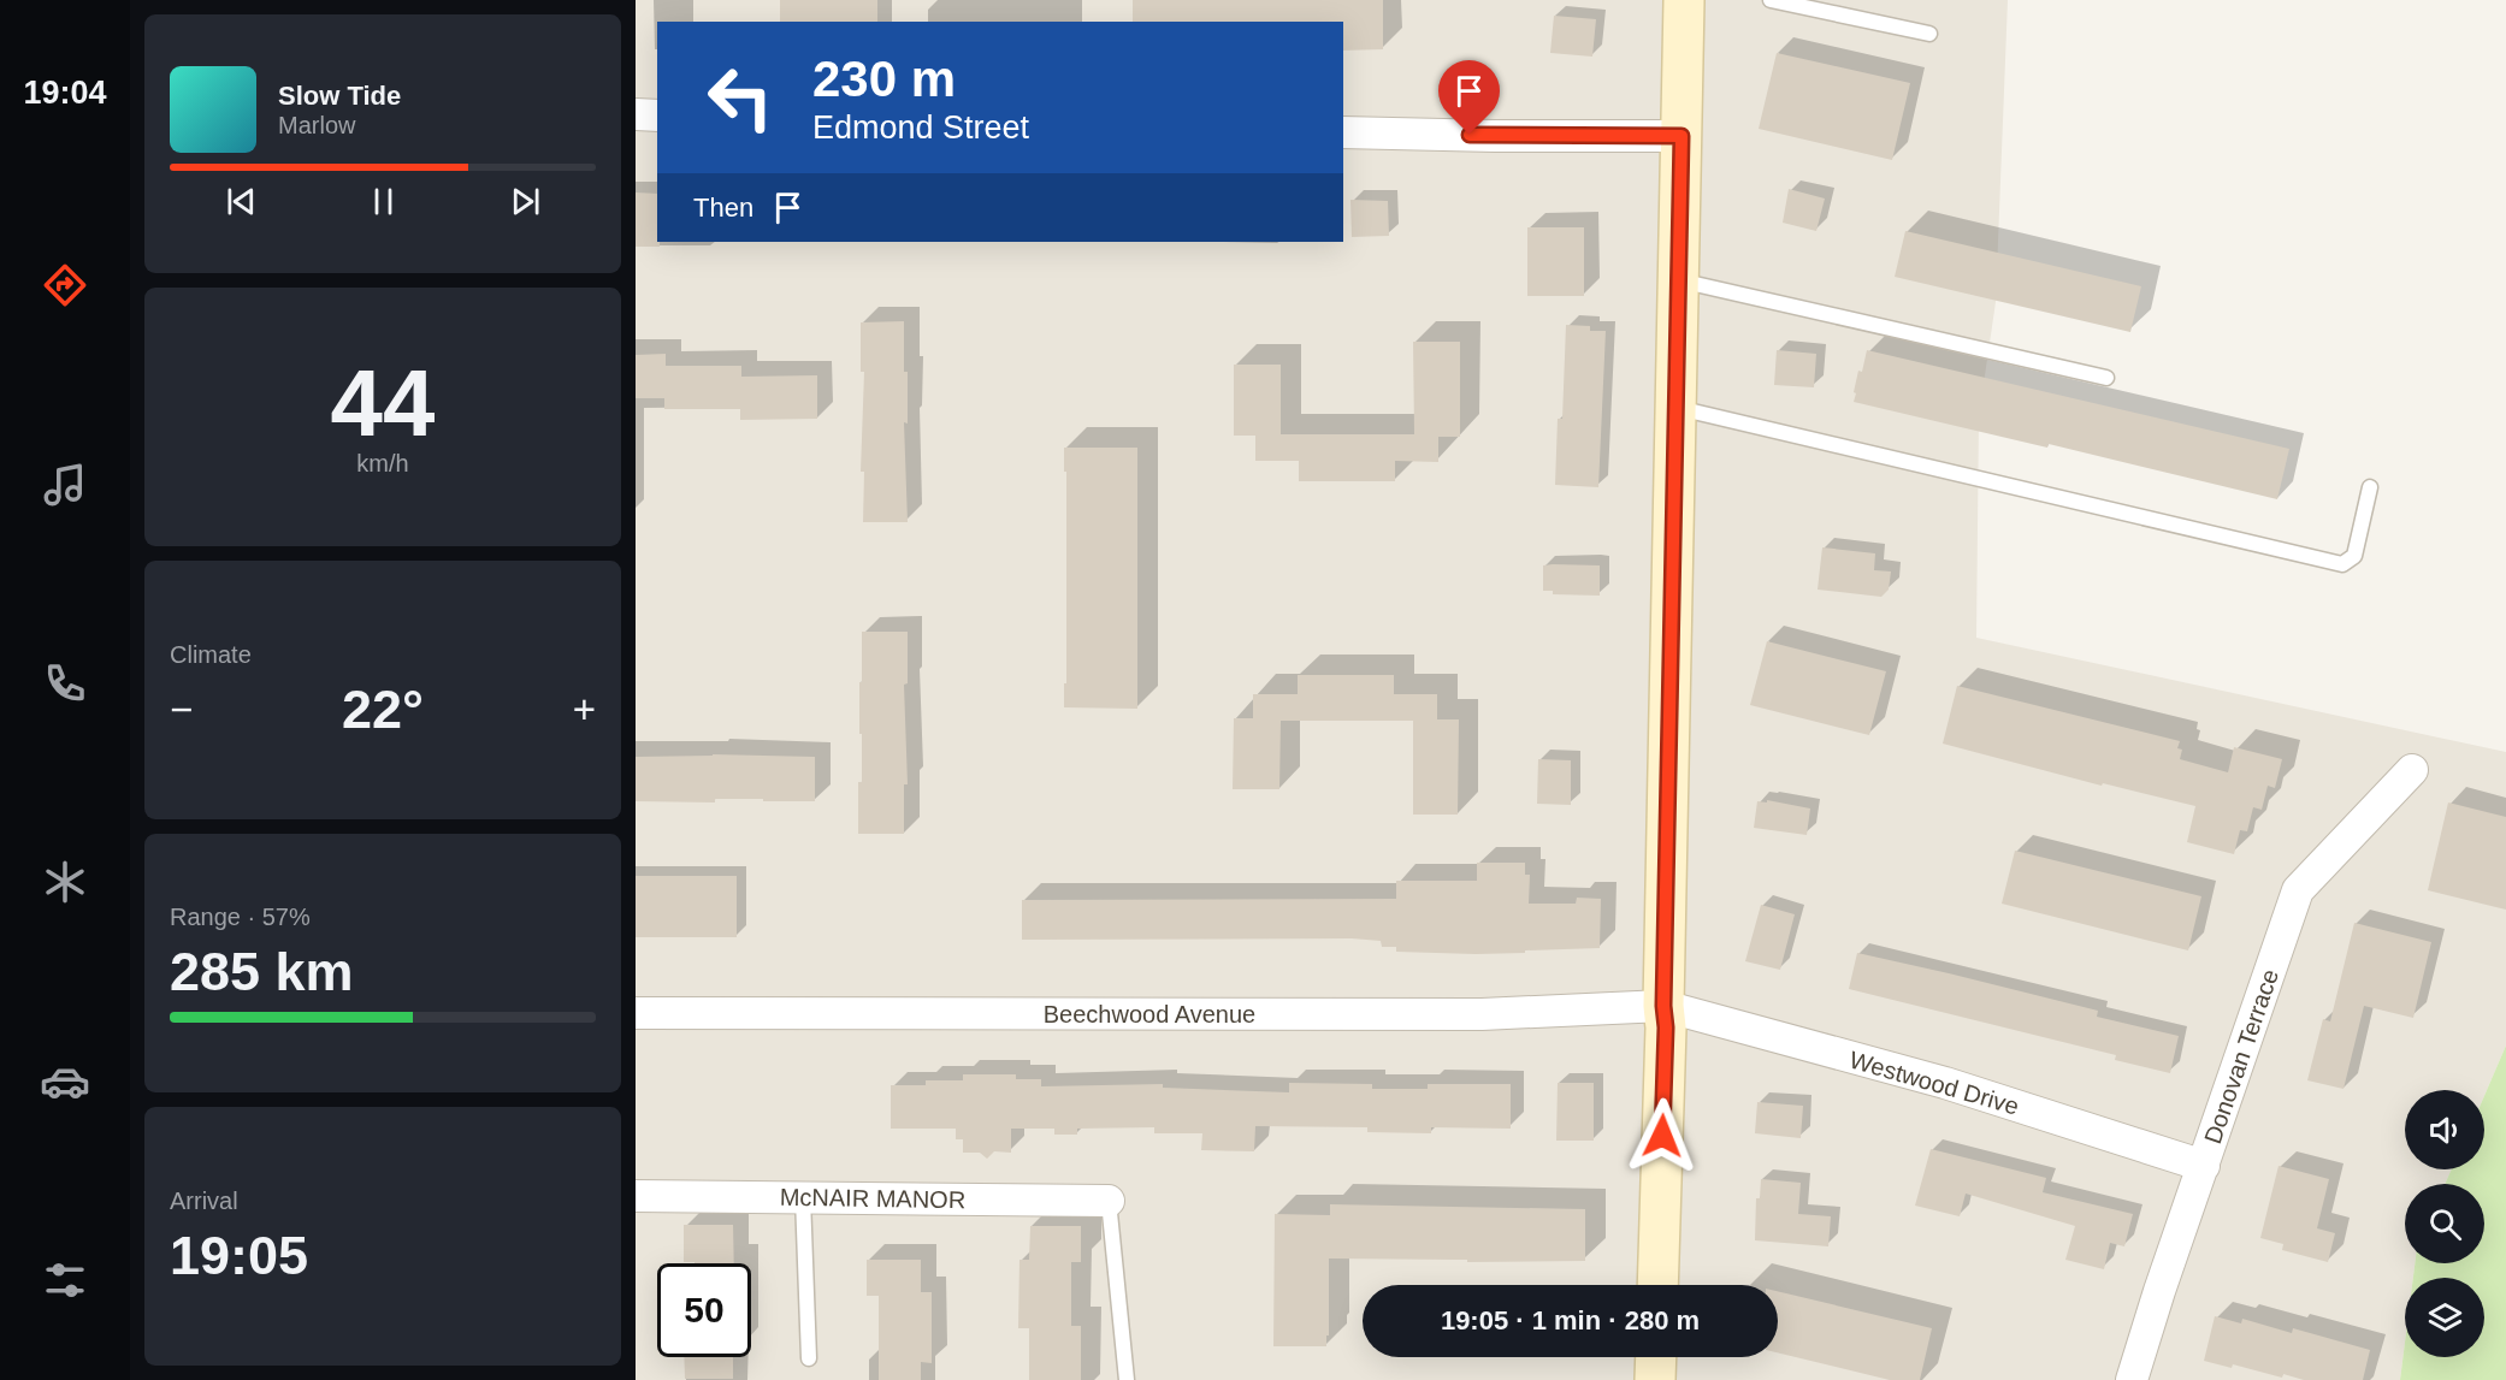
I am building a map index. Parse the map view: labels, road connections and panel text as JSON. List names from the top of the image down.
{
  "streets": {
    "street": [
      "Beechwood Avenue",
      "Donovan Terrace",
      "Westwood Drive",
      "McNAIR MANOR"
    ]
  },
  "crossings": [
    ["Beechwood Avenue", "Westwood Drive"],
    ["Donovan Terrace", "Westwood Drive"]
  ],
  "page": {
    "tabs": "19:04",
    "turn": ["230 m", "Edmond Street"],
    "song": ["Slow Tide", "Marlow"],
    "then": "Then",
    "tile": [
      ["44", "km/h"],
      "Climate",
      ["Range · 57%", "285 km"],
      ["Arrival", "19:05"]
    ],
    "heat": ["−", "22°", "+"],
    "limit": "50",
    "trip": "19:05 · 1 min · 280 m"
  }
}
